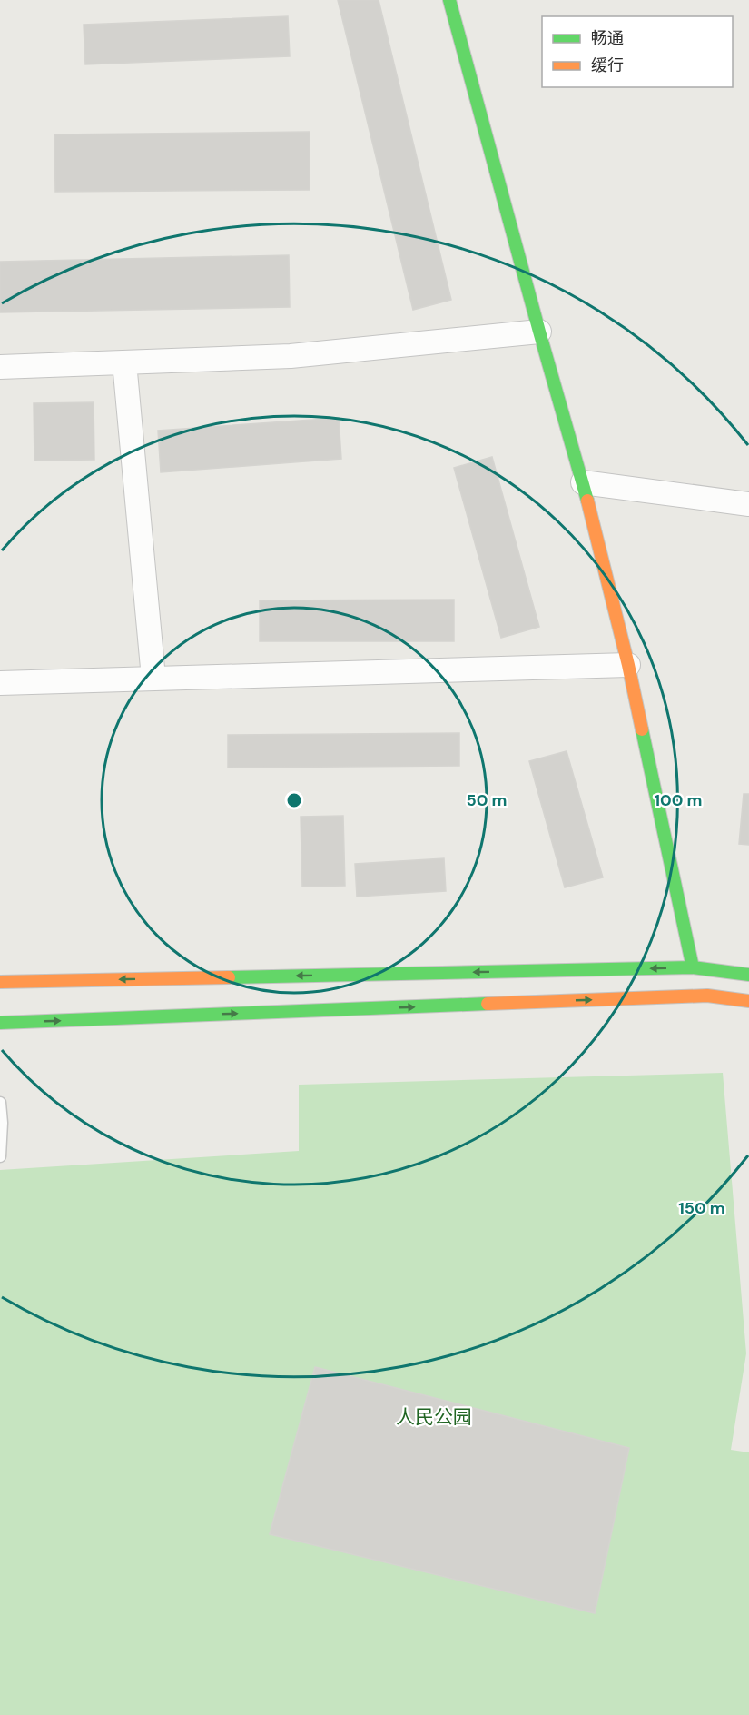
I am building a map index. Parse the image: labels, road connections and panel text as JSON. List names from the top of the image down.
{
  "parks": ["人民公园"],
  "legend": ["畅通", "缓行"],
  "rings": ["50 m", "100 m", "150 m"]
}
